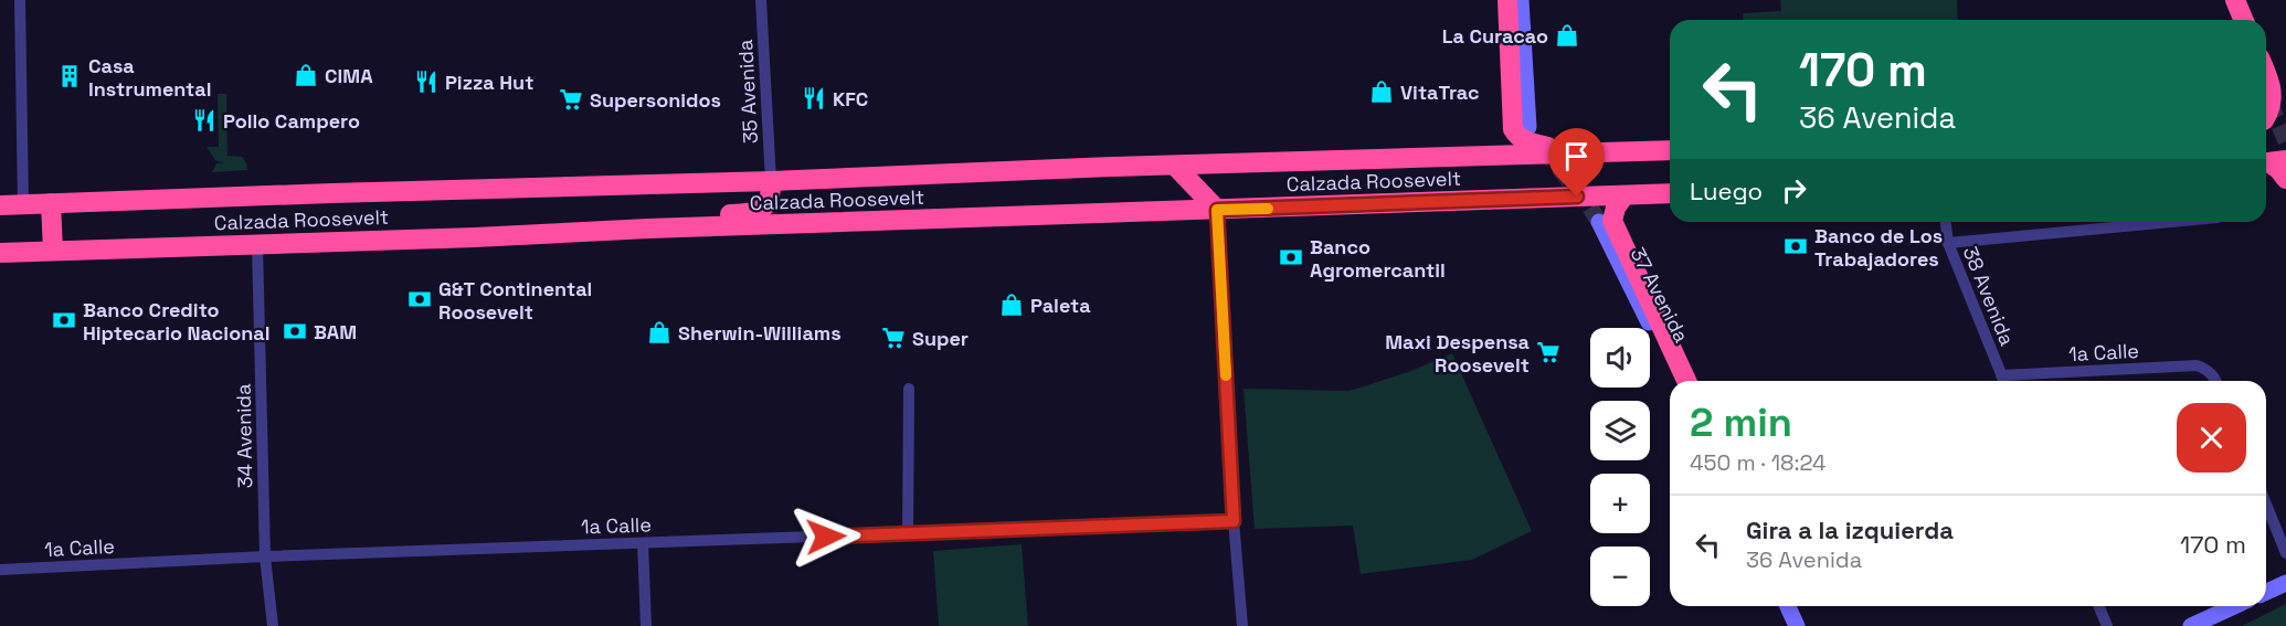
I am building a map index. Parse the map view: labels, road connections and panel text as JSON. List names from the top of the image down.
{
  "streets": {
    "highway": ["Calzada Roosevelt"],
    "street": [
      "35 Avenida",
      "37 Avenida",
      "38 Avenida",
      "1a Calle",
      "34 Avenida"
    ]
  },
  "crossings": [
    ["35 Avenida", "Calzada Roosevelt"],
    ["Calzada Roosevelt", "34 Avenida"],
    ["38 Avenida", "1a Calle"],
    ["1a Calle", "34 Avenida"]
  ],
  "places": {
    "shop": [
      "La Curacao",
      "CIMA",
      "VitaTrac",
      "Paleta",
      "Sherwin-Williams"
    ],
    "building": ["Casa Instrumental"],
    "restaurant": ["Pizza Hut", "KFC", "Pollo Campero"],
    "supermarket": ["Supersonidos", "Super", "Maxi Despensa Roosevelt"],
    "bank": [
      "Banco de Los Trabajadores",
      "Banco Agromercantil",
      "G&T Continental Roosevelt",
      "Banco Credito Hiptecario Nacional",
      "BAM"
    ]
  },
  "page": {
    "turn": ["170 m", "36 Avenida"],
    "then": "Luego",
    "map_buttons": ["+", "−"],
    "heading": ["2 min", "450 m · 18:24"],
    "list": [
      {
        "name": "Gira a la izquierda",
        "note": "36 Avenida",
        "value": "170 m"
      }
    ]
  }
}
